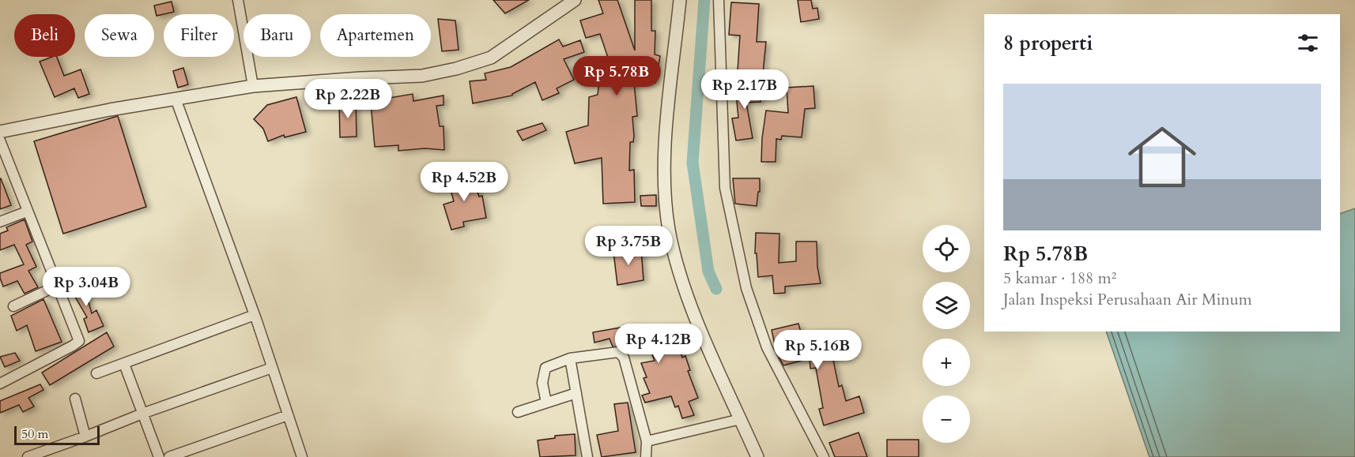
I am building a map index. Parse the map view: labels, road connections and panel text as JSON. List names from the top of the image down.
{
  "scale_bar": "50 m",
  "page": {
    "chip": [
      "Beli",
      "Sewa",
      "Filter",
      "Baru",
      "Apartemen"
    ],
    "heading": "8 properti",
    "price": [
      "Rp 5.78B",
      "Rp 2.17B",
      "Rp 2.22B",
      "Rp 4.52B",
      "Rp 3.75B",
      "Rp 3.04B",
      "Rp 4.12B",
      "Rp 5.16B"
    ],
    "list": [
      {
        "name": "Rp 5.78B",
        "note": "5 kamar · 188 m² · Jalan Inspeksi Perusahaan Air Minum"
      }
    ],
    "map_buttons": ["+", "−"],
    "scale": "50 m"
  }
}
